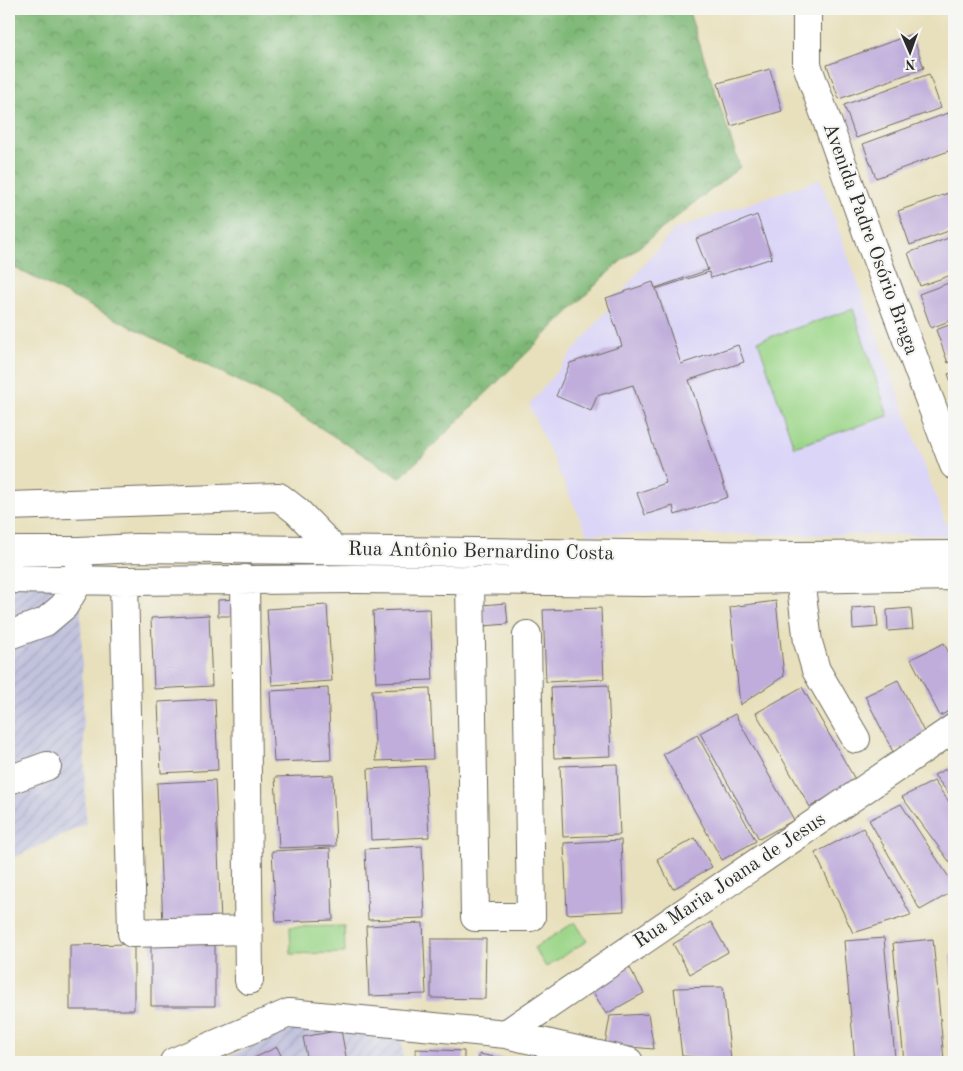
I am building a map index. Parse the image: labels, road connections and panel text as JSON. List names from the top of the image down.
{
  "streets": {
    "street": ["Avenida Padre Osório Braga", "Rua Antônio Bernardino Costa", "Rua Maria Joana de Jesus"]
  },
  "north": "bottom"
}
